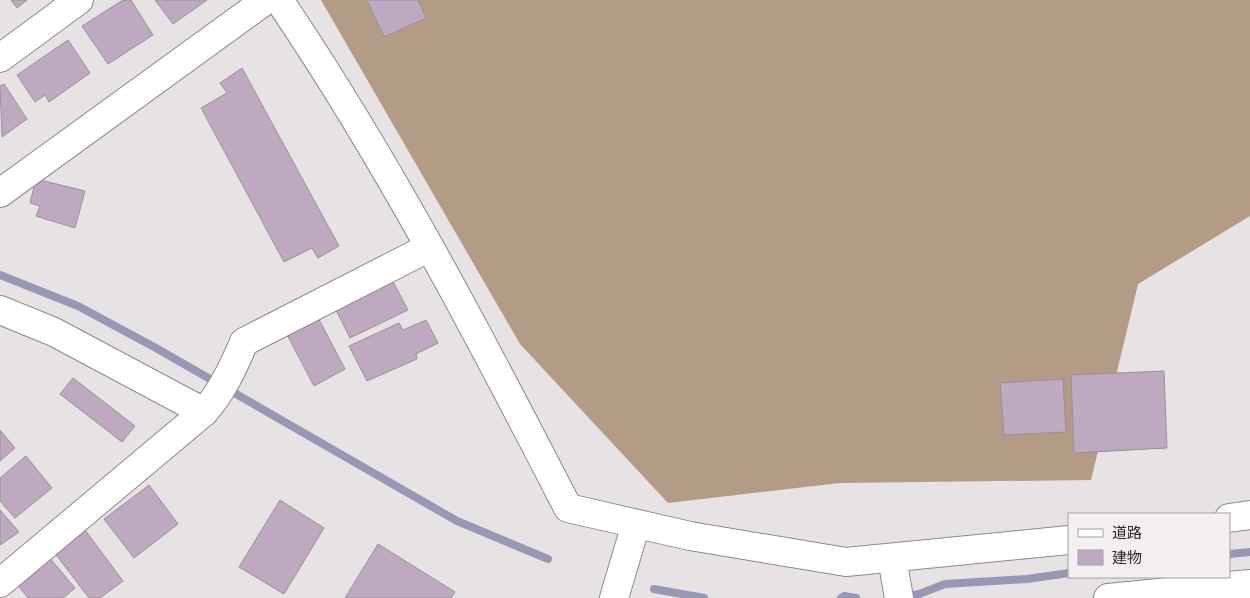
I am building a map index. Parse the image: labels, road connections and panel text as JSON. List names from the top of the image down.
{
  "legend": ["道路", "建物"]
}
